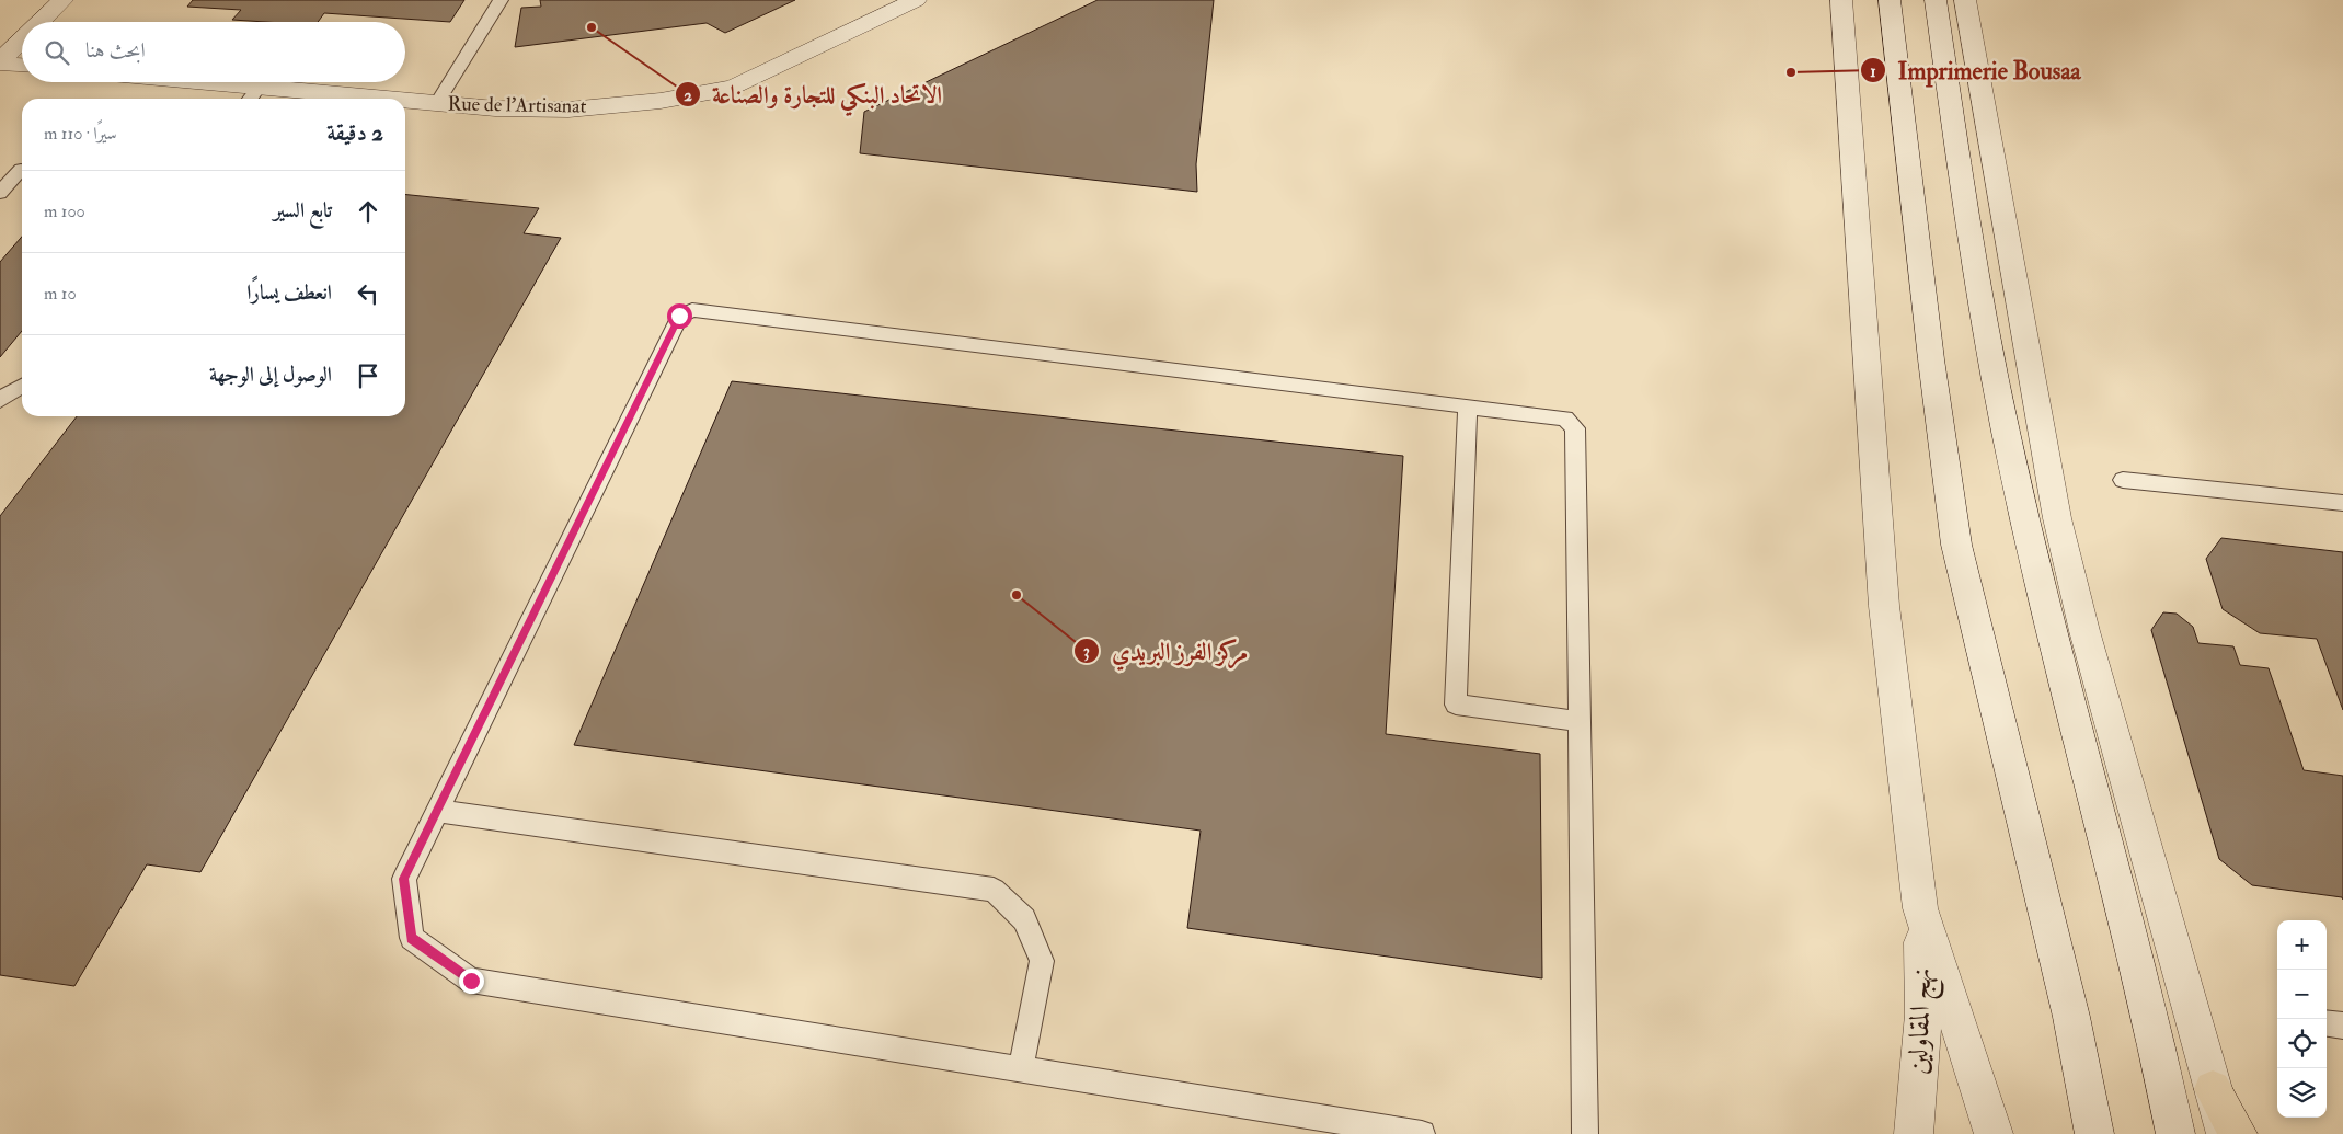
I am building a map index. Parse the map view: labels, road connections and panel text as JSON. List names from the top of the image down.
{
  "streets": {
    "street": ["Rue de l'Artisanat", "نهج المقاولين"]
  },
  "places": ["الاتحاد البنكي للتجارة والصناعة", "Imprimerie Bousaa", "مركز الفرز البريدي"],
  "page": {
    "search": "ابحث هنا",
    "heading": ["2 دقيقة", "سيرًا · 110 m"],
    "list": [
      ["تابع السير", "100 m"],
      ["انعطف يسارًا", "10 m"],
      "الوصول إلى الوجهة"
    ],
    "map_buttons": ["+", "−"]
  }
}
